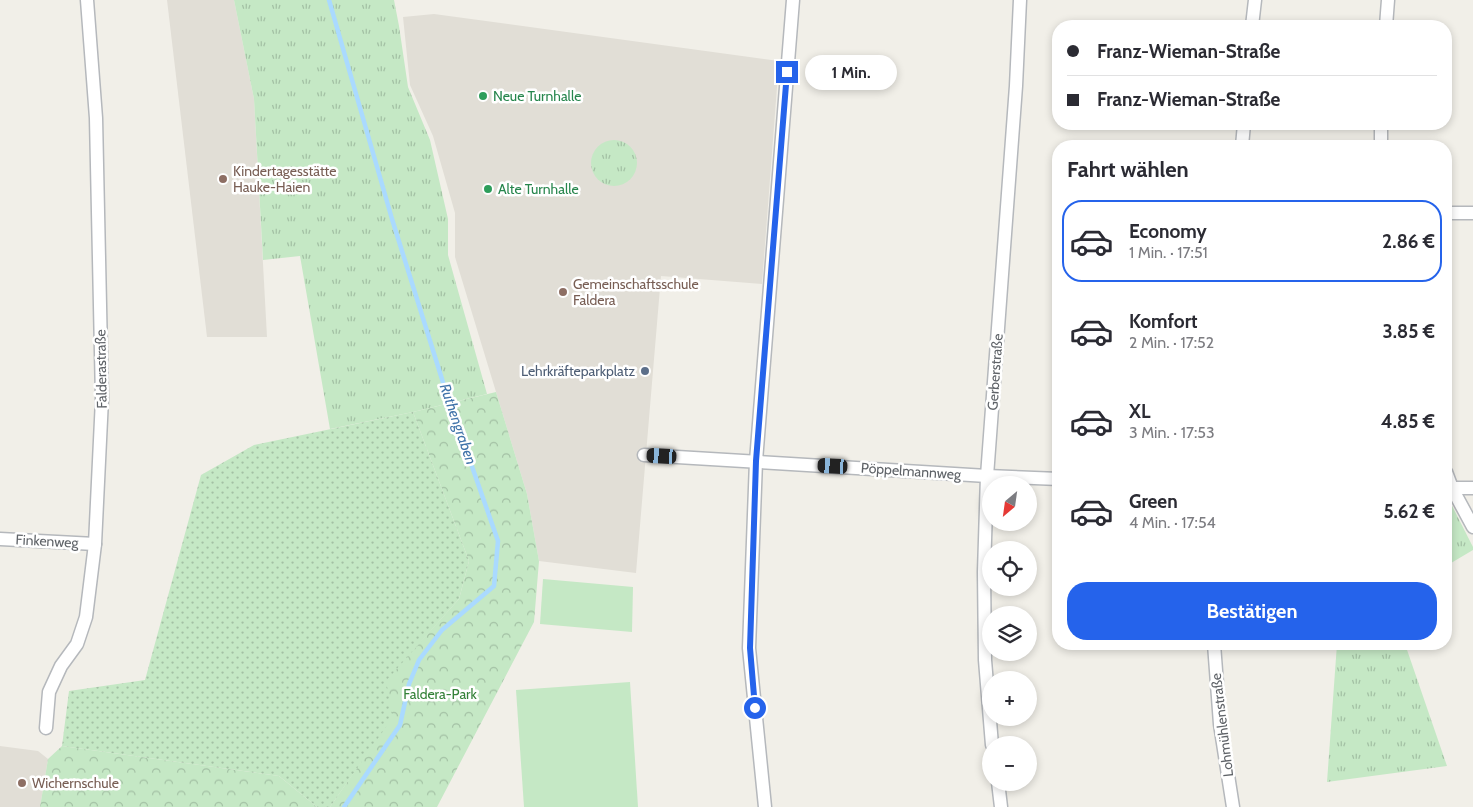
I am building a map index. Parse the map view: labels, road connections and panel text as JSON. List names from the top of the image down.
{
  "streets": {
    "street": [
      "Falderastraße",
      "Gerberstraße",
      "Pöppelmannweg",
      "Finkenweg",
      "Lohmühlenstraße"
    ]
  },
  "crossings": [
    ["Falderastraße", "Finkenweg"],
    ["Gerberstraße", "Pöppelmannweg"]
  ],
  "water": ["Ruthengraben"],
  "parks": ["Faldera-Park"],
  "places": [
    "Neue Turnhalle",
    "Kindertagesstätte Hauke-Haien",
    "Alte Turnhalle",
    "Gemeinschaftsschule Faldera",
    "Lehrkräfteparkplatz",
    "Wichernschule"
  ],
  "north": "bottom left",
  "page": {
    "banner": ["Franz-Wieman-Straße", "Franz-Wieman-Straße"],
    "bubble": "1 Min.",
    "heading": "Fahrt wählen",
    "list": [
      {
        "name": "Economy",
        "note": "1 Min. · 17:51",
        "value": "2.86 €"
      },
      {
        "name": "Komfort",
        "note": "2 Min. · 17:52",
        "value": "3.85 €"
      },
      {
        "name": "XL",
        "note": "3 Min. · 17:53",
        "value": "4.85 €"
      },
      {
        "name": "Green",
        "note": "4 Min. · 17:54",
        "value": "5.62 €"
      }
    ],
    "map_buttons": ["+", "−"],
    "buttons": "Bestätigen"
  }
}
